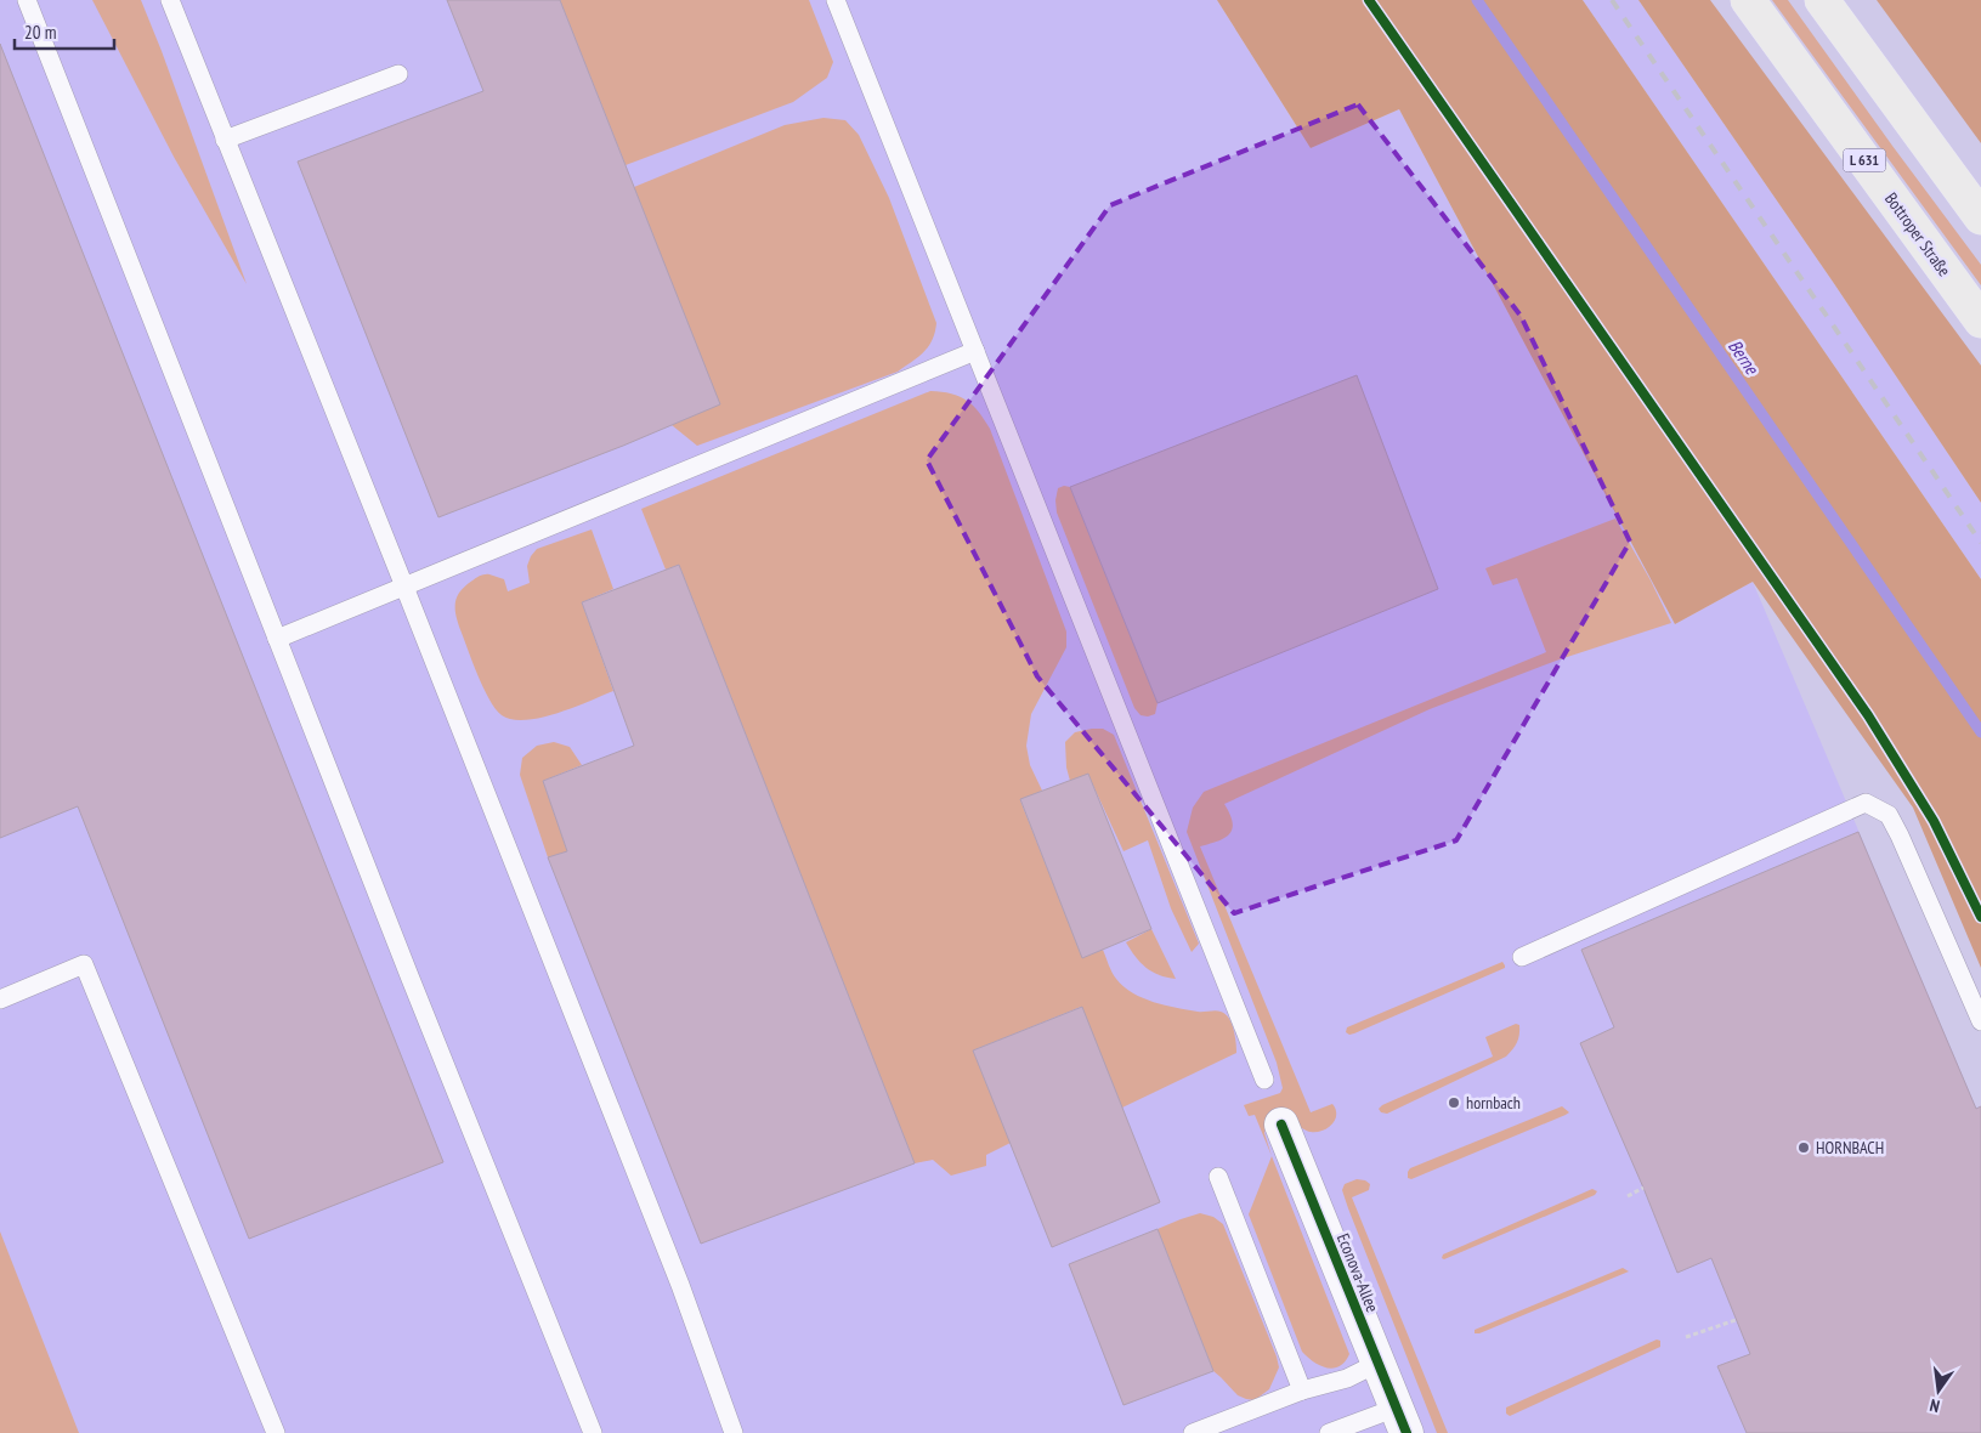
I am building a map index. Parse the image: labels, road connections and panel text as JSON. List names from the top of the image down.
{
  "streets": {
    "main road": ["L 631", "Bottroper Straße"],
    "street": ["Econova-Allee"]
  },
  "water": ["Berne"],
  "places": ["hornbach", "HORNBACH"],
  "scale_bar": "20 m",
  "north": "bottom"
}
